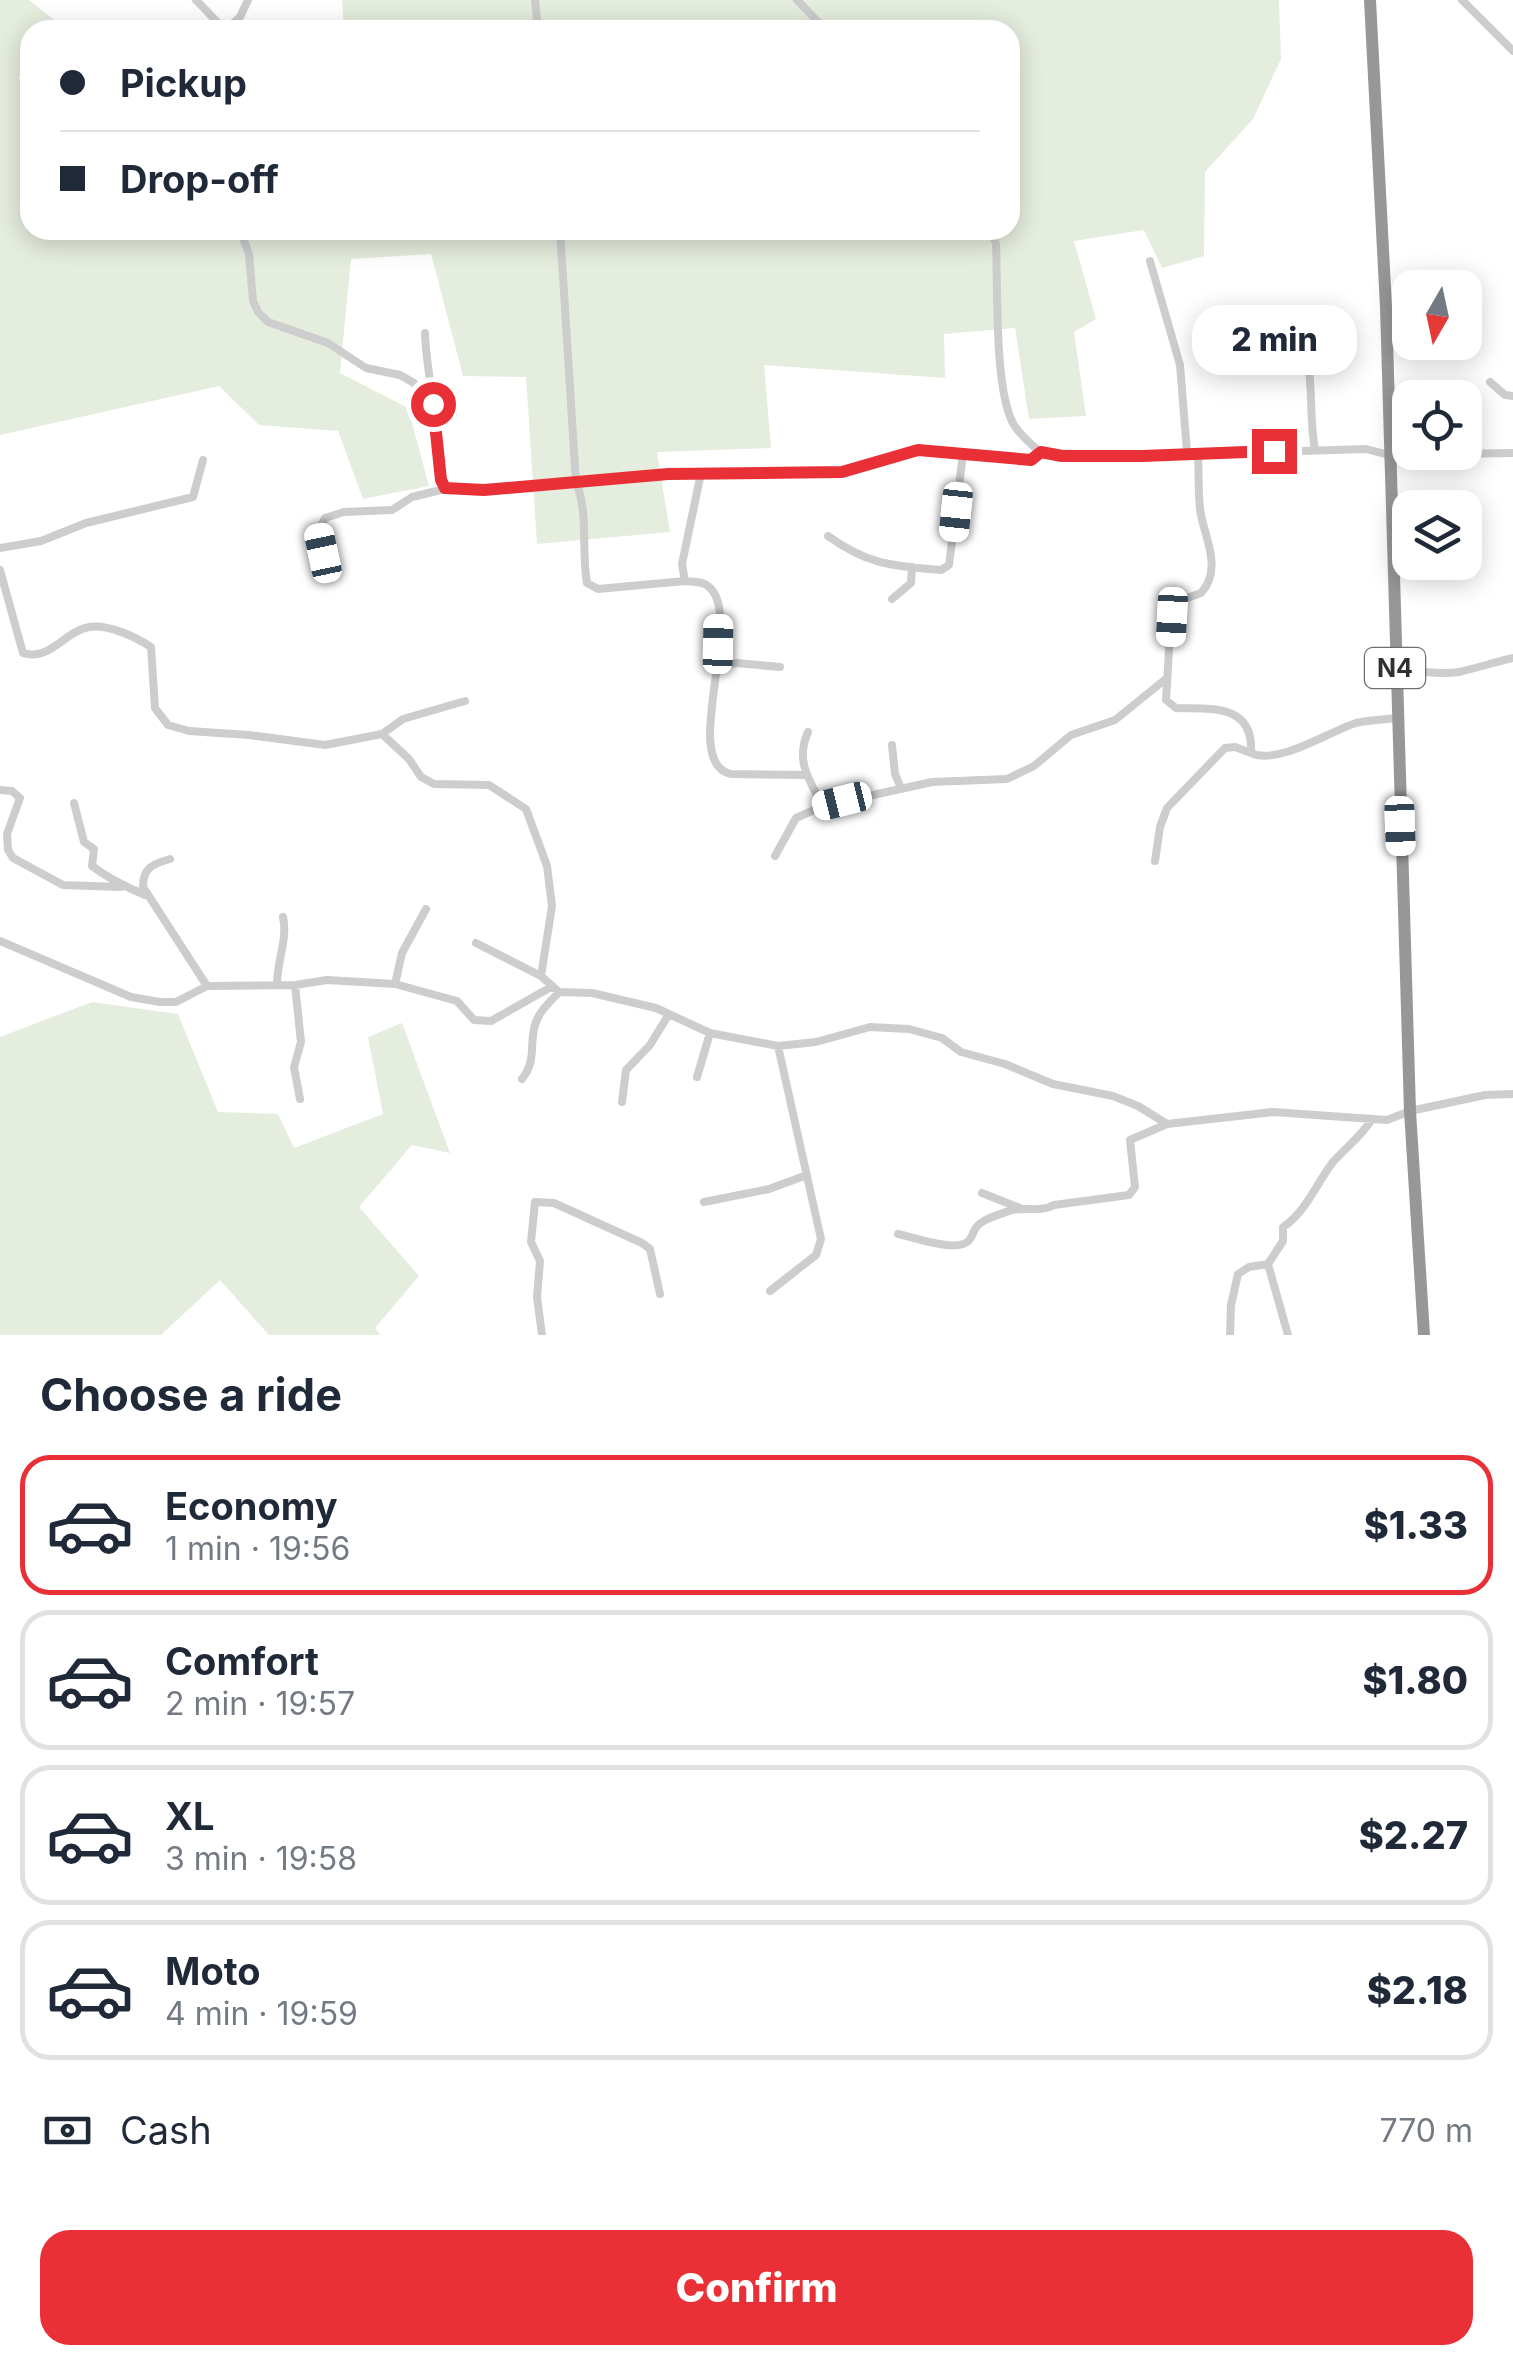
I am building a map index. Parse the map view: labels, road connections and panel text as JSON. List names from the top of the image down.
{
  "streets": {
    "highway": ["N4"]
  },
  "north": "bottom",
  "page": {
    "banner": ["Pickup", "Drop-off"],
    "bubble": "2 min",
    "heading": "Choose a ride",
    "list": [
      {
        "name": "Economy",
        "note": "1 min · 19:56",
        "value": "$1.33"
      },
      {
        "name": "Comfort",
        "note": "2 min · 19:57",
        "value": "$1.80"
      },
      {
        "name": "XL",
        "note": "3 min · 19:58",
        "value": "$2.27"
      },
      {
        "name": "Moto",
        "note": "4 min · 19:59",
        "value": "$2.18"
      }
    ],
    "pay": ["Cash", "770 m"],
    "buttons": "Confirm"
  }
}
